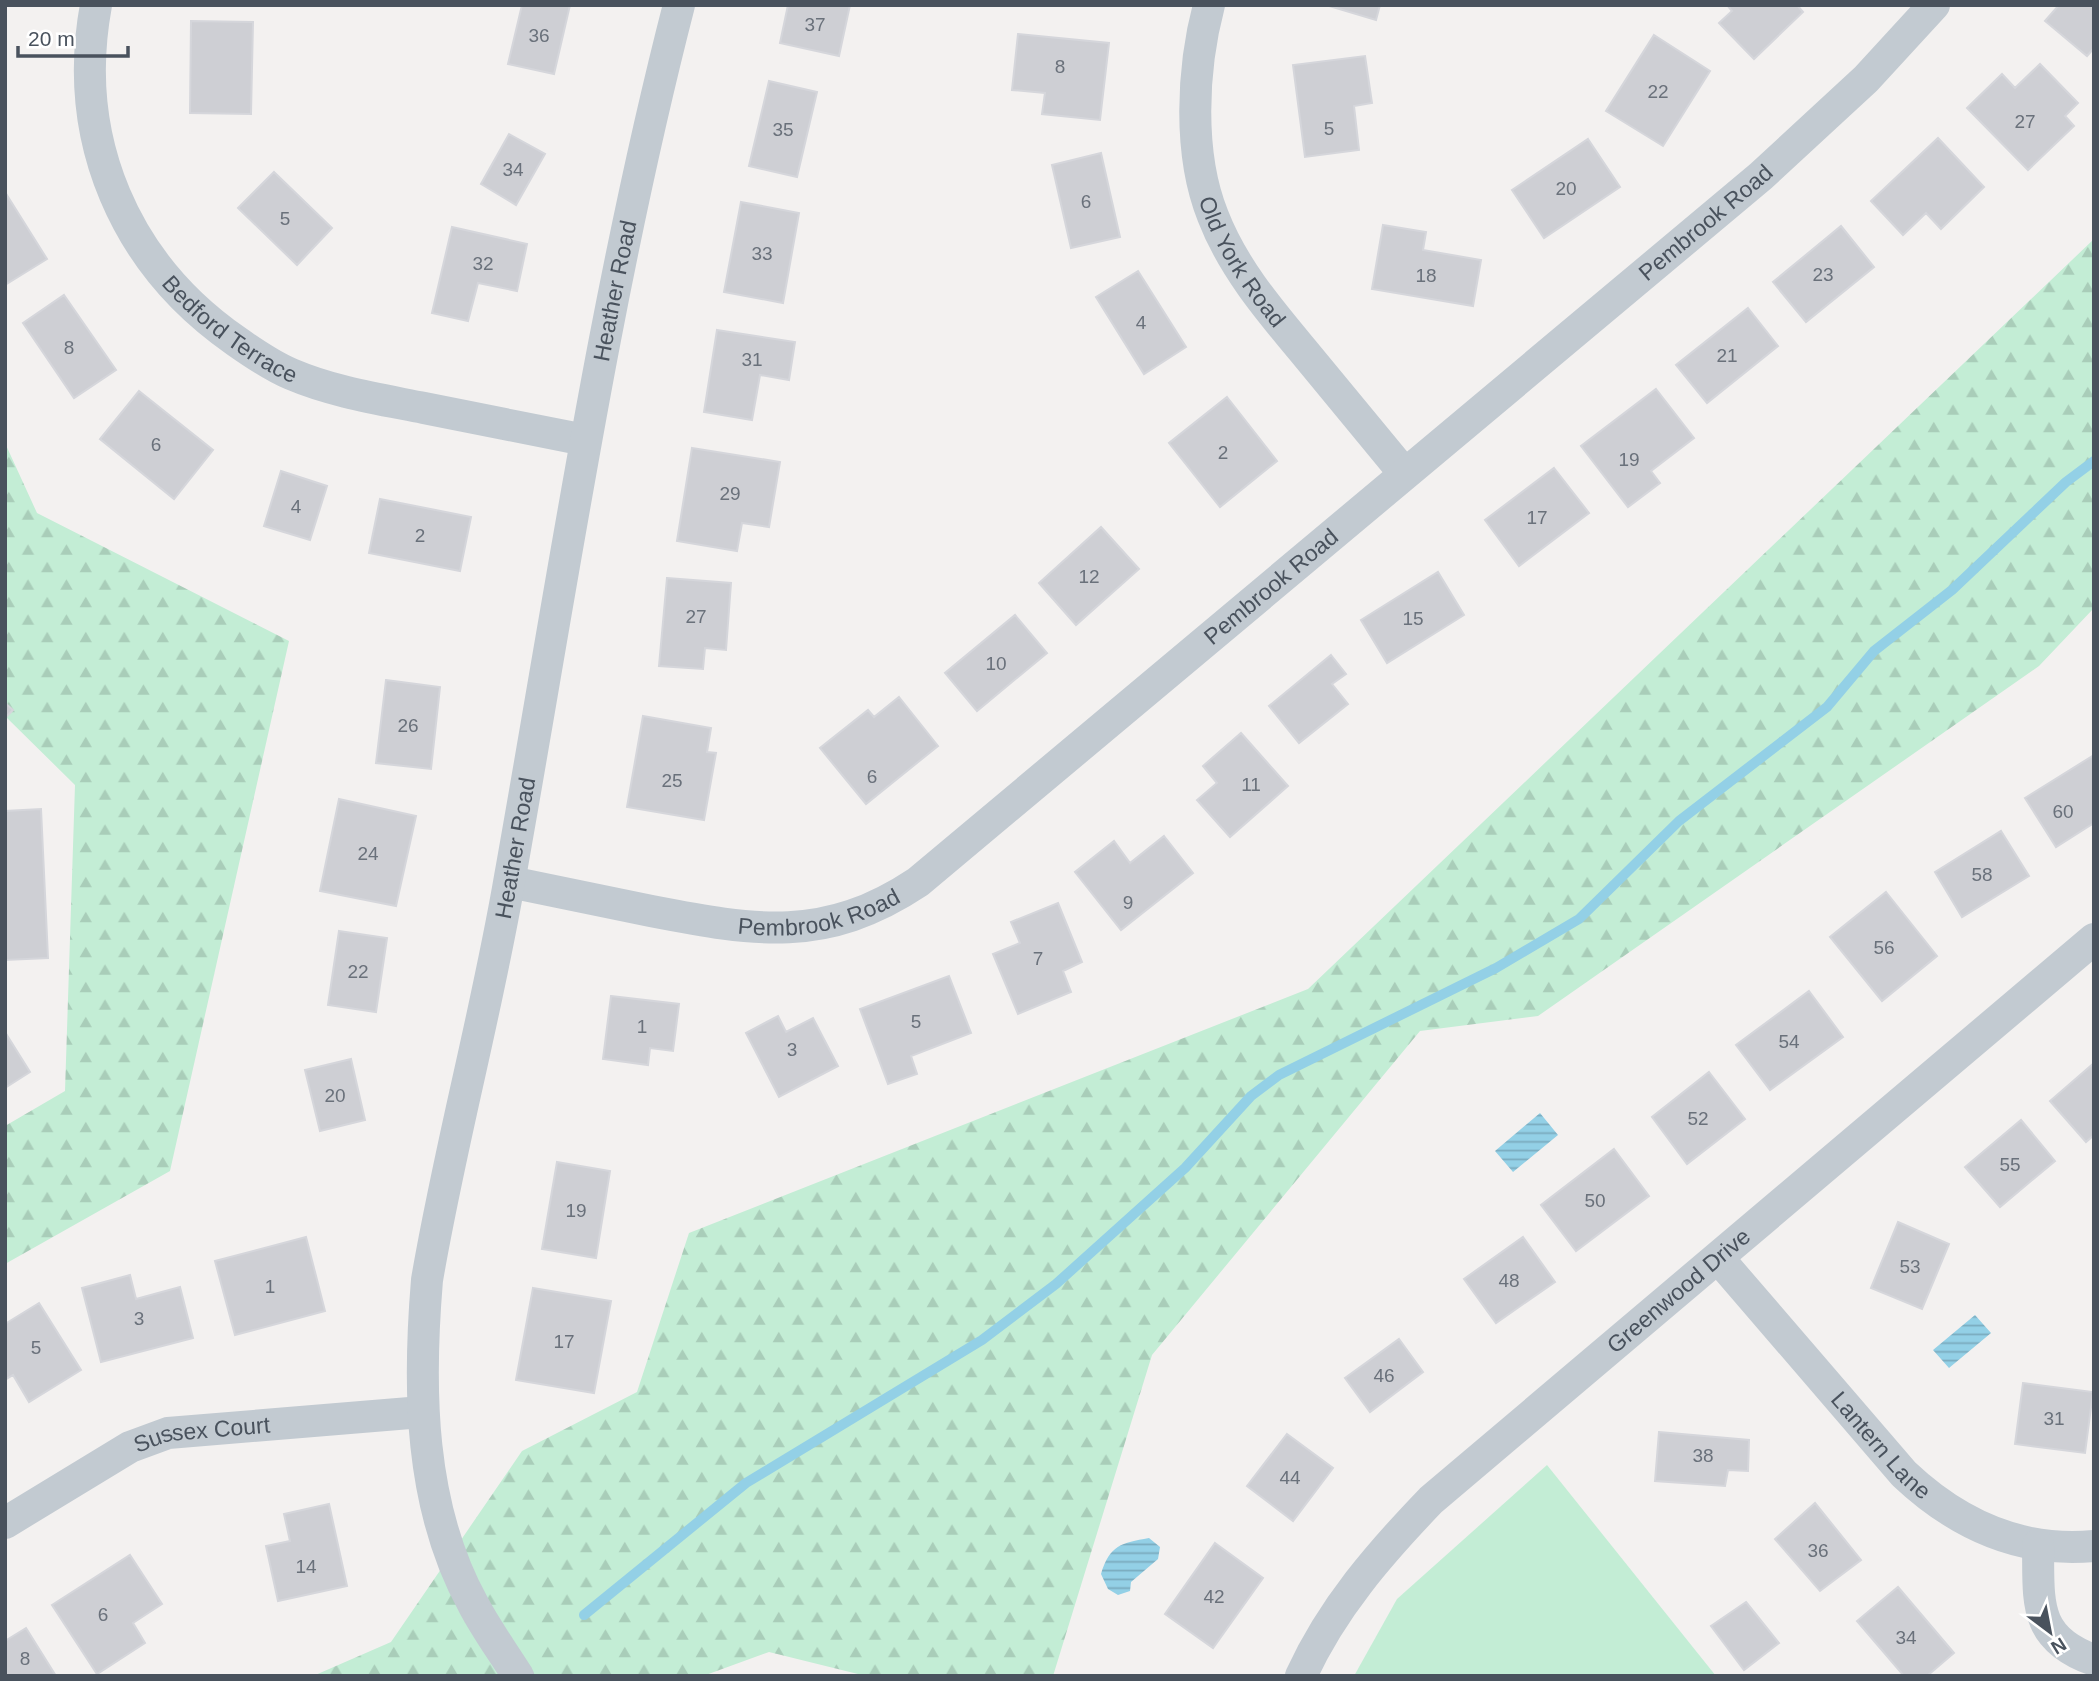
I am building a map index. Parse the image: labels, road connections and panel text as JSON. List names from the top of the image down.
{
  "streets": {
    "street": [
      "Pembrook Road",
      "Old York Road",
      "Heather Road",
      "Bedford Terrace",
      "Greenwood Drive",
      "Sussex Court",
      "Lantern Lane"
    ]
  },
  "crossings": [
    ["Pembrook Road", "Old York Road"],
    ["Pembrook Road", "Heather Road"],
    ["Heather Road", "Bedford Terrace"],
    ["Heather Road", "Sussex Court"],
    ["Greenwood Drive", "Lantern Lane"]
  ],
  "house_numbers": [
    "37",
    "36",
    "8",
    "22",
    "27",
    "5",
    "35",
    "34",
    "20",
    "6",
    "5",
    "33",
    "32",
    "23",
    "18",
    "4",
    "8",
    "21",
    "31",
    "6",
    "2",
    "19",
    "29",
    "4",
    "17",
    "2",
    "12",
    "27",
    "15",
    "10",
    "26",
    "6",
    "25",
    "11",
    "60",
    "24",
    "58",
    "9",
    "56",
    "7",
    "22",
    "5",
    "1",
    "54",
    "3",
    "20",
    "52",
    "55",
    "50",
    "19",
    "53",
    "48",
    "1",
    "3",
    "17",
    "5",
    "46",
    "31",
    "38",
    "44",
    "36",
    "14",
    "42",
    "6",
    "34",
    "8"
  ],
  "scale_bar": "20 m",
  "north": "bottom right"
}
